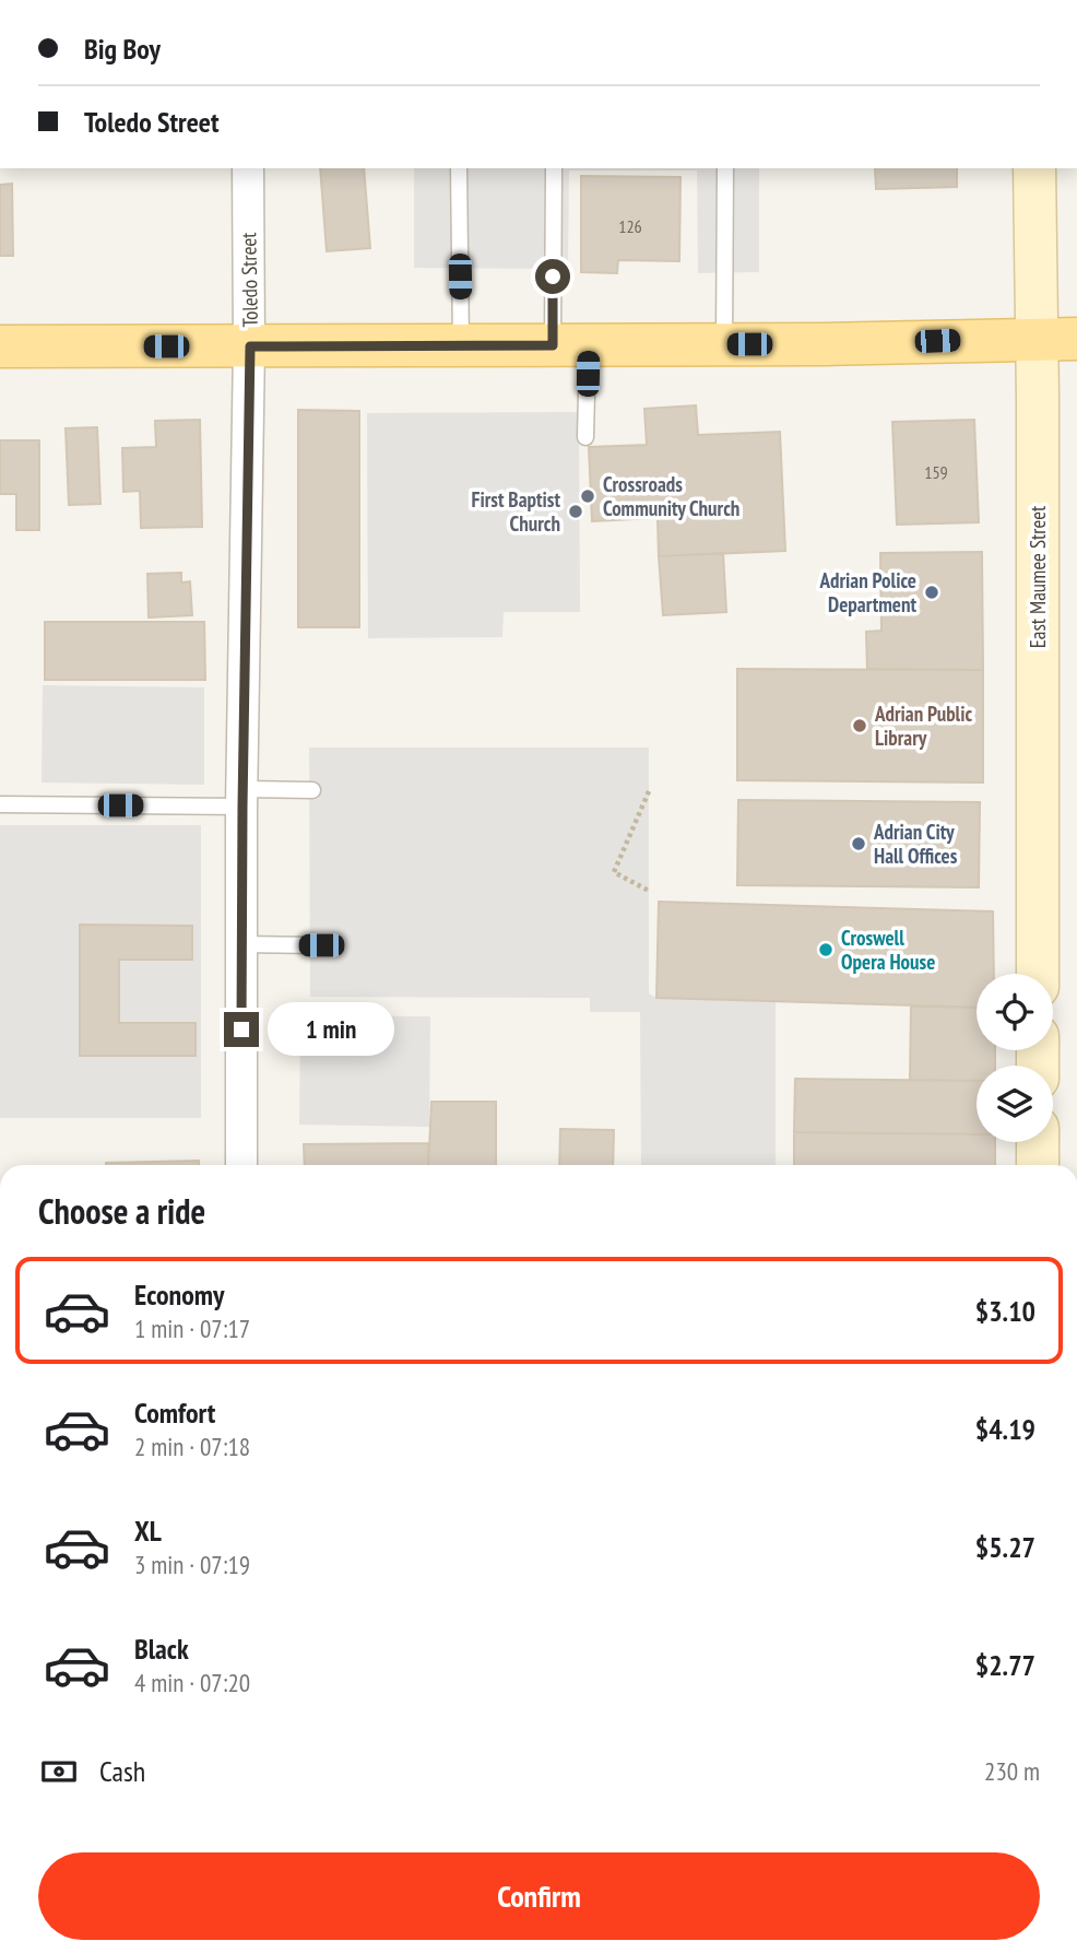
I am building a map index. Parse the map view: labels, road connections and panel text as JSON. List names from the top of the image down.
{
  "streets": {
    "street": ["Toledo Street", "East Maumee Street"]
  },
  "places": [
    "Crossroads Community Church",
    "First Baptist Church",
    "Adrian Police Department",
    "Adrian Public Library",
    "Adrian City Hall Offices",
    "Croswell Opera House"
  ],
  "house_numbers": ["126", "159"],
  "page": {
    "banner": ["Big Boy", "Toledo Street"],
    "bubble": "1 min",
    "heading": "Choose a ride",
    "list": [
      {
        "name": "Economy",
        "note": "1 min · 07:17",
        "value": "$3.10"
      },
      {
        "name": "Comfort",
        "note": "2 min · 07:18",
        "value": "$4.19"
      },
      {
        "name": "XL",
        "note": "3 min · 07:19",
        "value": "$5.27"
      },
      {
        "name": "Black",
        "note": "4 min · 07:20",
        "value": "$2.77"
      }
    ],
    "pay": ["Cash", "230 m"],
    "buttons": "Confirm"
  }
}
